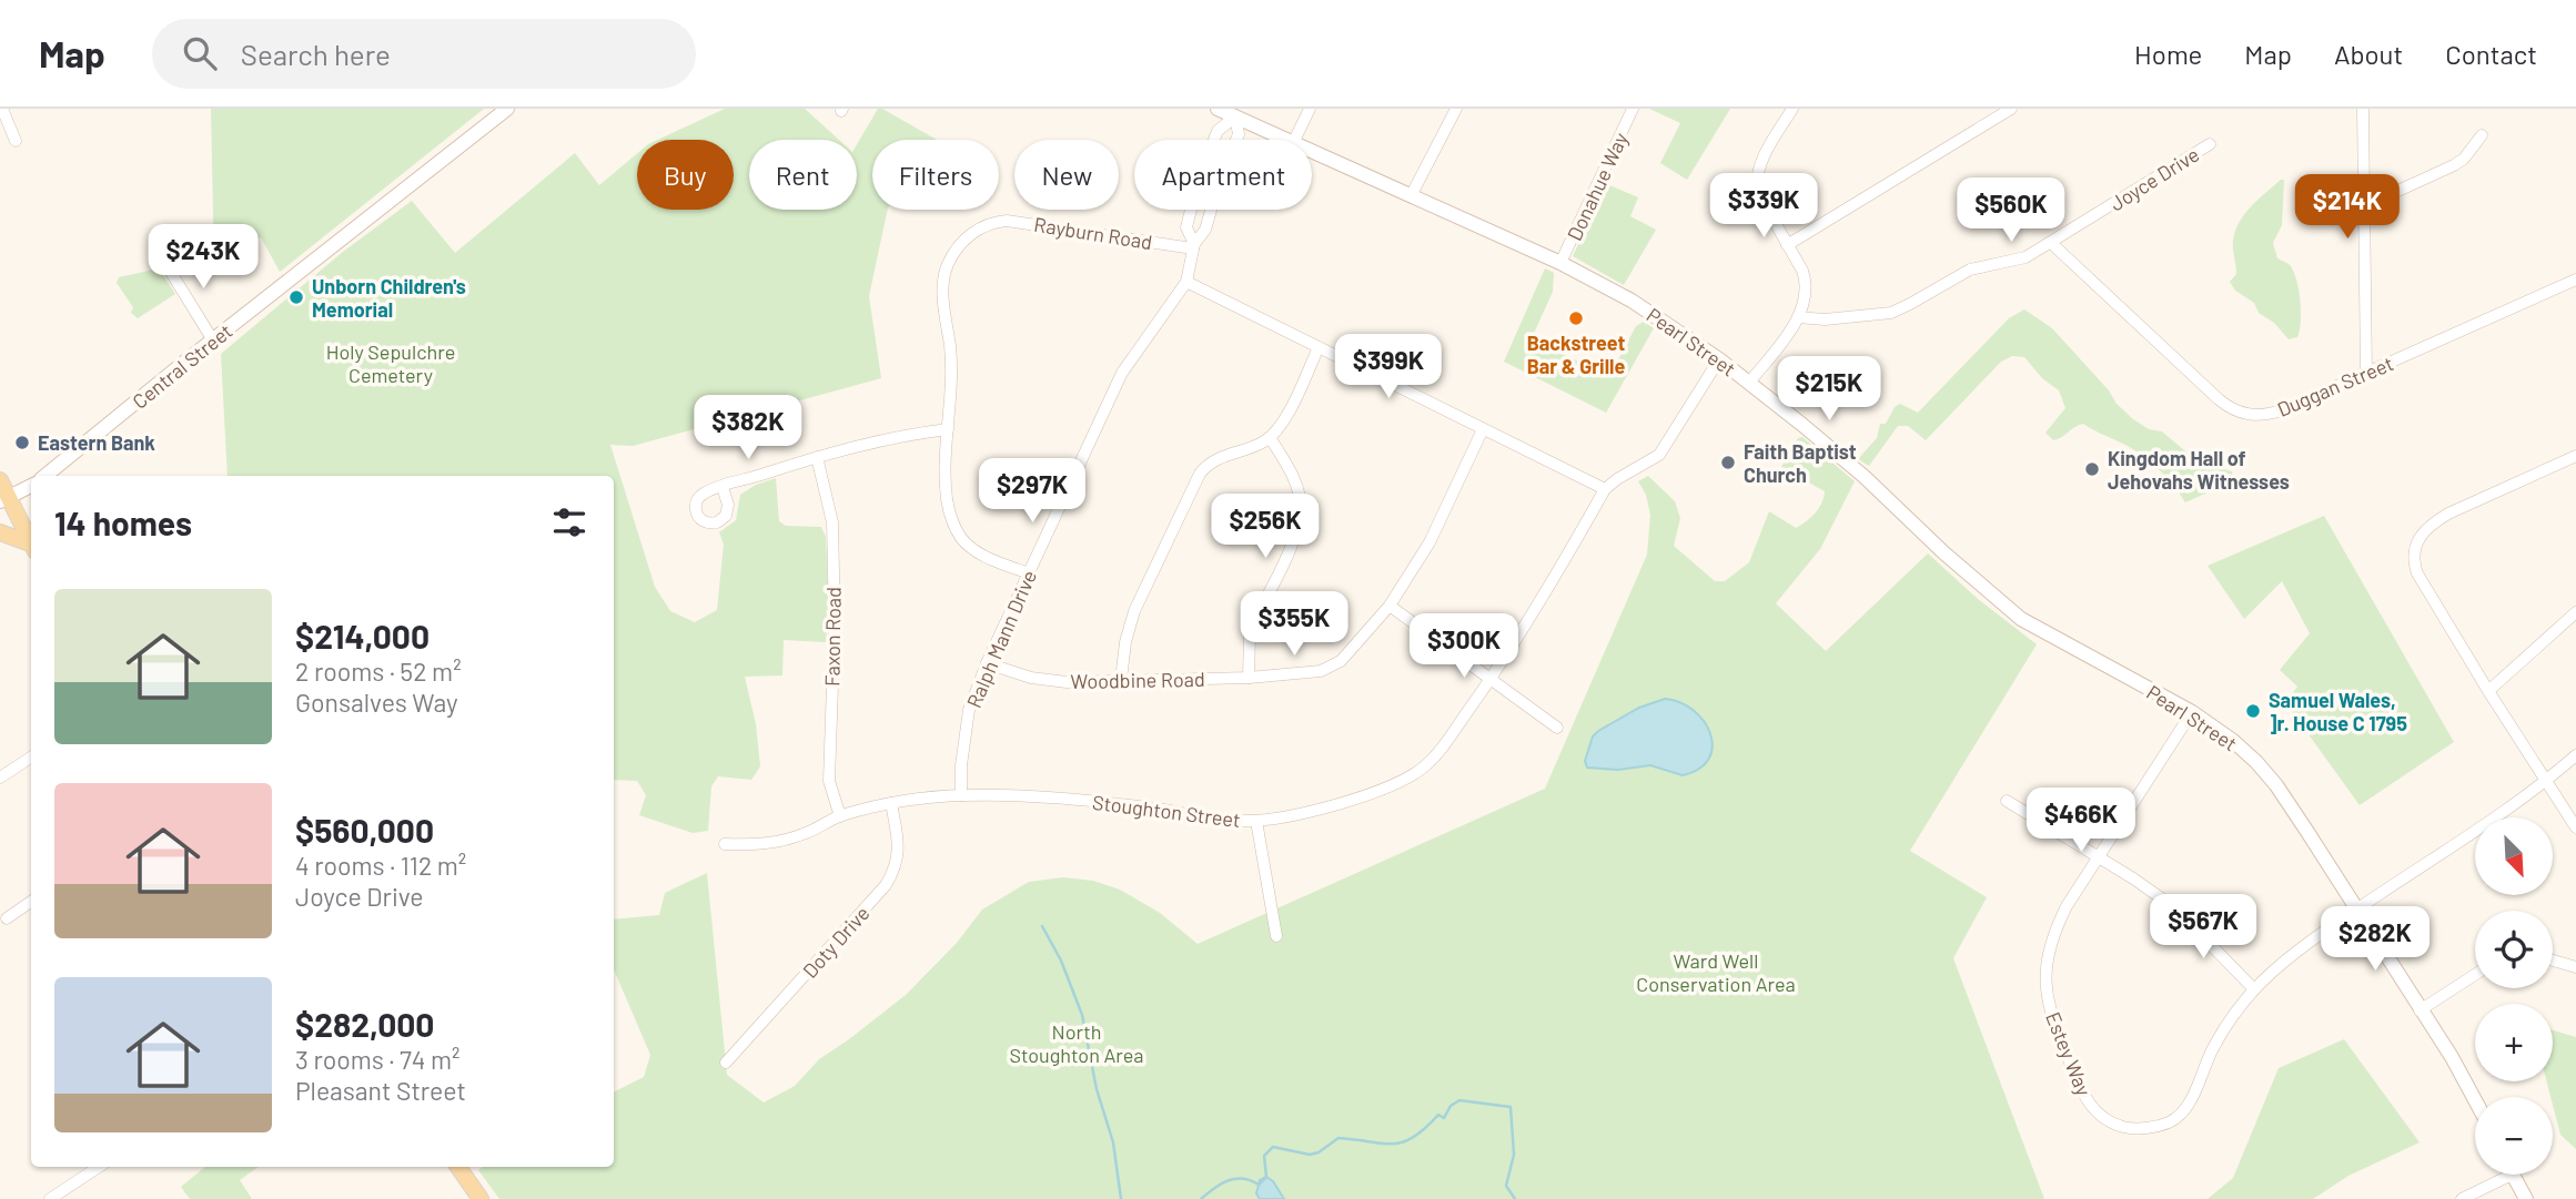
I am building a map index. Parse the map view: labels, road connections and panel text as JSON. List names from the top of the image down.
{
  "streets": {
    "main road": ["Pearl Street", "Central Street"],
    "street": [
      "Joyce Drive",
      "Donahue Way",
      "Rayburn Road",
      "Duggan Street",
      "Faxon Road",
      "Ralph Mann Drive",
      "Woodbine Road",
      "Stoughton Street",
      "Doty Drive",
      "Estey Way"
    ]
  },
  "crossings": [
    ["Joyce Drive", "Duggan Street"],
    ["Donahue Way", "Pearl Street"],
    ["Rayburn Road", "Ralph Mann Drive"],
    ["Pearl Street", "Ralph Mann Drive"],
    ["Pearl Street", "Stoughton Street"],
    ["Pearl Street", "Estey Way"],
    ["Faxon Road", "Stoughton Street"],
    ["Ralph Mann Drive", "Woodbine Road"],
    ["Ralph Mann Drive", "Stoughton Street"],
    ["Stoughton Street", "Doty Drive"]
  ],
  "parks": ["Holy Sepulchre Cemetery", "Ward Well Conservation Area", "North Stoughton Area"],
  "places": [
    "Unborn Children's Memorial",
    "Backstreet Bar & Grille",
    "Eastern Bank",
    "Faith Baptist Church",
    "Kingdom Hall of Jehovahs Witnesses",
    "Samuel Wales, ]r. House C 1795"
  ],
  "north": "bottom right",
  "page": {
    "header": "Map",
    "search": "Search here",
    "nav": [
      "Home",
      "Map",
      "About",
      "Contact"
    ],
    "chip": [
      "Buy",
      "Rent",
      "Filters",
      "New",
      "Apartment"
    ],
    "price": [
      "$339K",
      "$214K",
      "$560K",
      "$243K",
      "$399K",
      "$215K",
      "$382K",
      "$297K",
      "$256K",
      "$355K",
      "$300K",
      "$466K",
      "$567K",
      "$282K"
    ],
    "heading": "14 homes",
    "list": [
      {
        "name": "$214,000",
        "note": "2 rooms · 52 m² · Gonsalves Way"
      },
      {
        "name": "$560,000",
        "note": "4 rooms · 112 m² · Joyce Drive"
      },
      {
        "name": "$282,000",
        "note": "3 rooms · 74 m² · Pleasant Street"
      }
    ],
    "map_buttons": ["+", "−"]
  }
}
